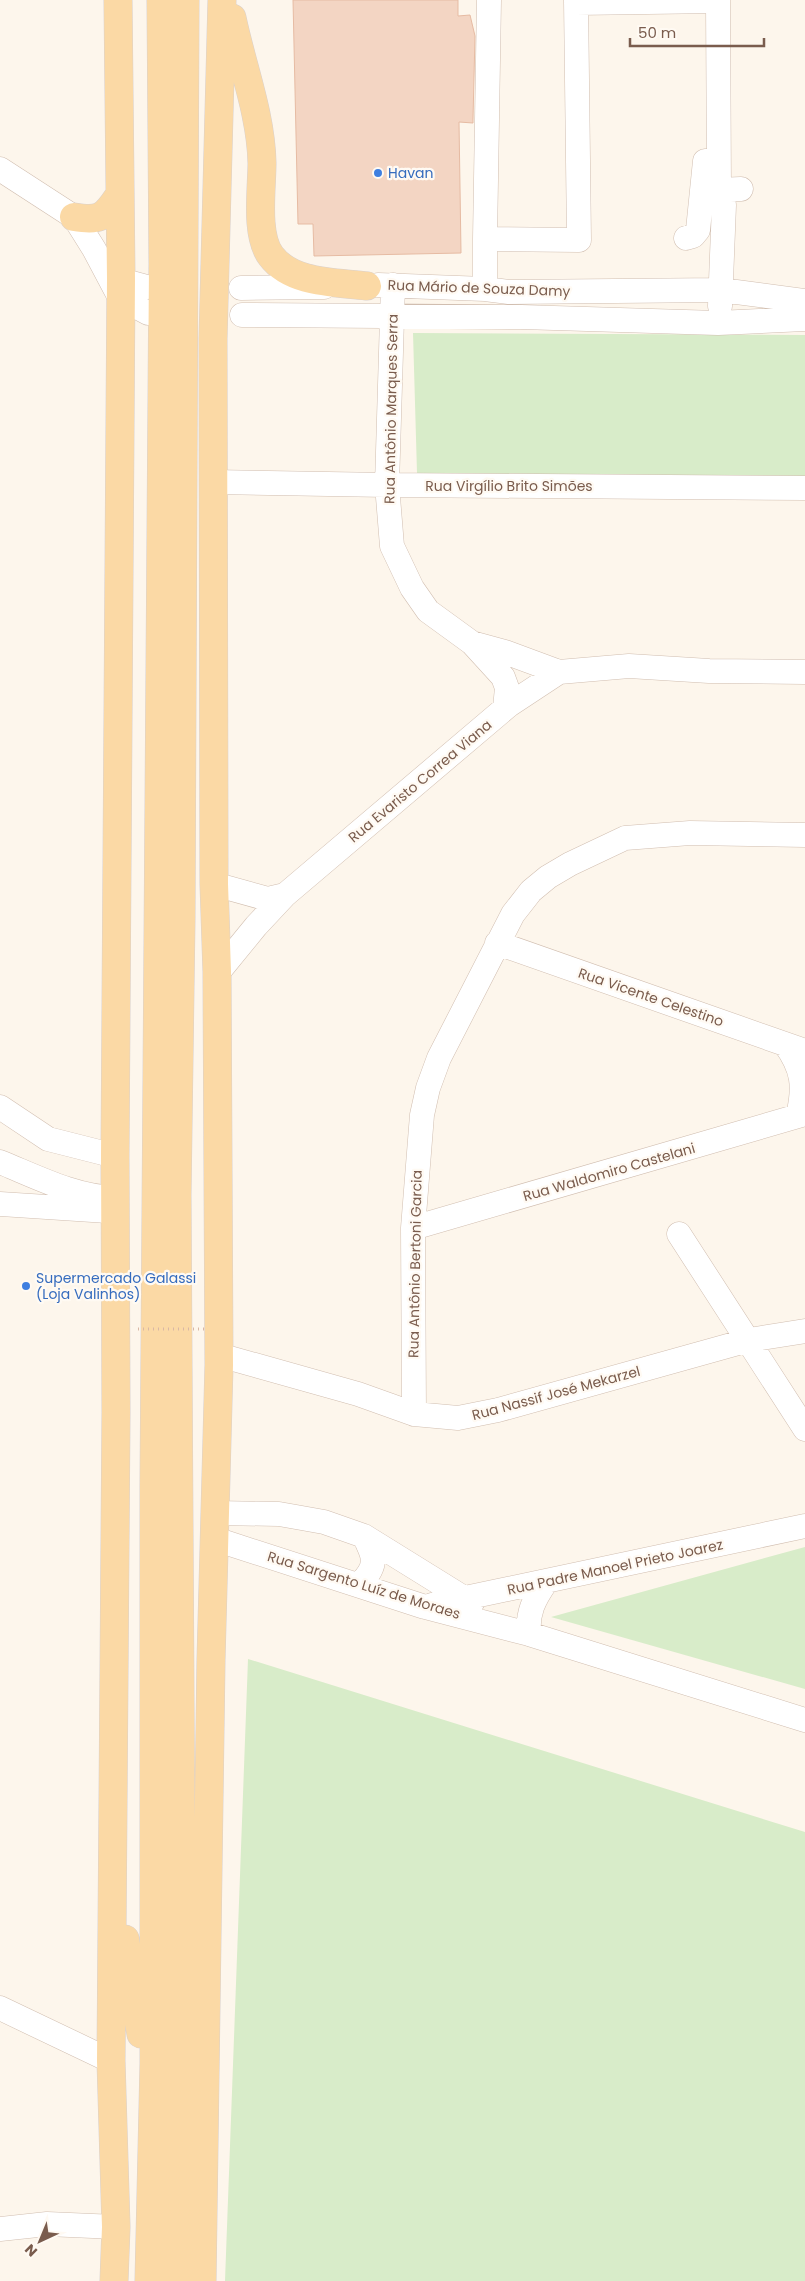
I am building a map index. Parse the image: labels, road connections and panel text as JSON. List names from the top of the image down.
{
  "streets": {
    "street": [
      "Rua Mário de Souza Damy",
      "Rua Antônio Marques Serra",
      "Rua Virgílio Brito Simões",
      "Rua Evaristo Correa Viana",
      "Rua Vicente Celestino",
      "Rua Waldomiro Castelani",
      "Rua Antônio Bertoni Garcia",
      "Rua Nassif José Mekarzel",
      "Rua Padre Manoel Prieto Joarez",
      "Rua Sargento Luíz de Moraes"
    ]
  },
  "crossings": [
    ["Rua Mário de Souza Damy", "Rua Antônio Marques Serra"],
    ["Rua Antônio Marques Serra", "Rua Virgílio Brito Simões"],
    ["Rua Antônio Marques Serra", "Rua Evaristo Correa Viana"],
    ["Rua Vicente Celestino", "Rua Antônio Bertoni Garcia"],
    ["Rua Waldomiro Castelani", "Rua Antônio Bertoni Garcia"],
    ["Rua Antônio Bertoni Garcia", "Rua Nassif José Mekarzel"],
    ["Rua Padre Manoel Prieto Joarez", "Rua Sargento Luíz de Moraes"]
  ],
  "places": ["Havan", "Supermercado Galassi (Loja Valinhos)"],
  "scale_bar": "50 m",
  "north": "bottom left"
}
